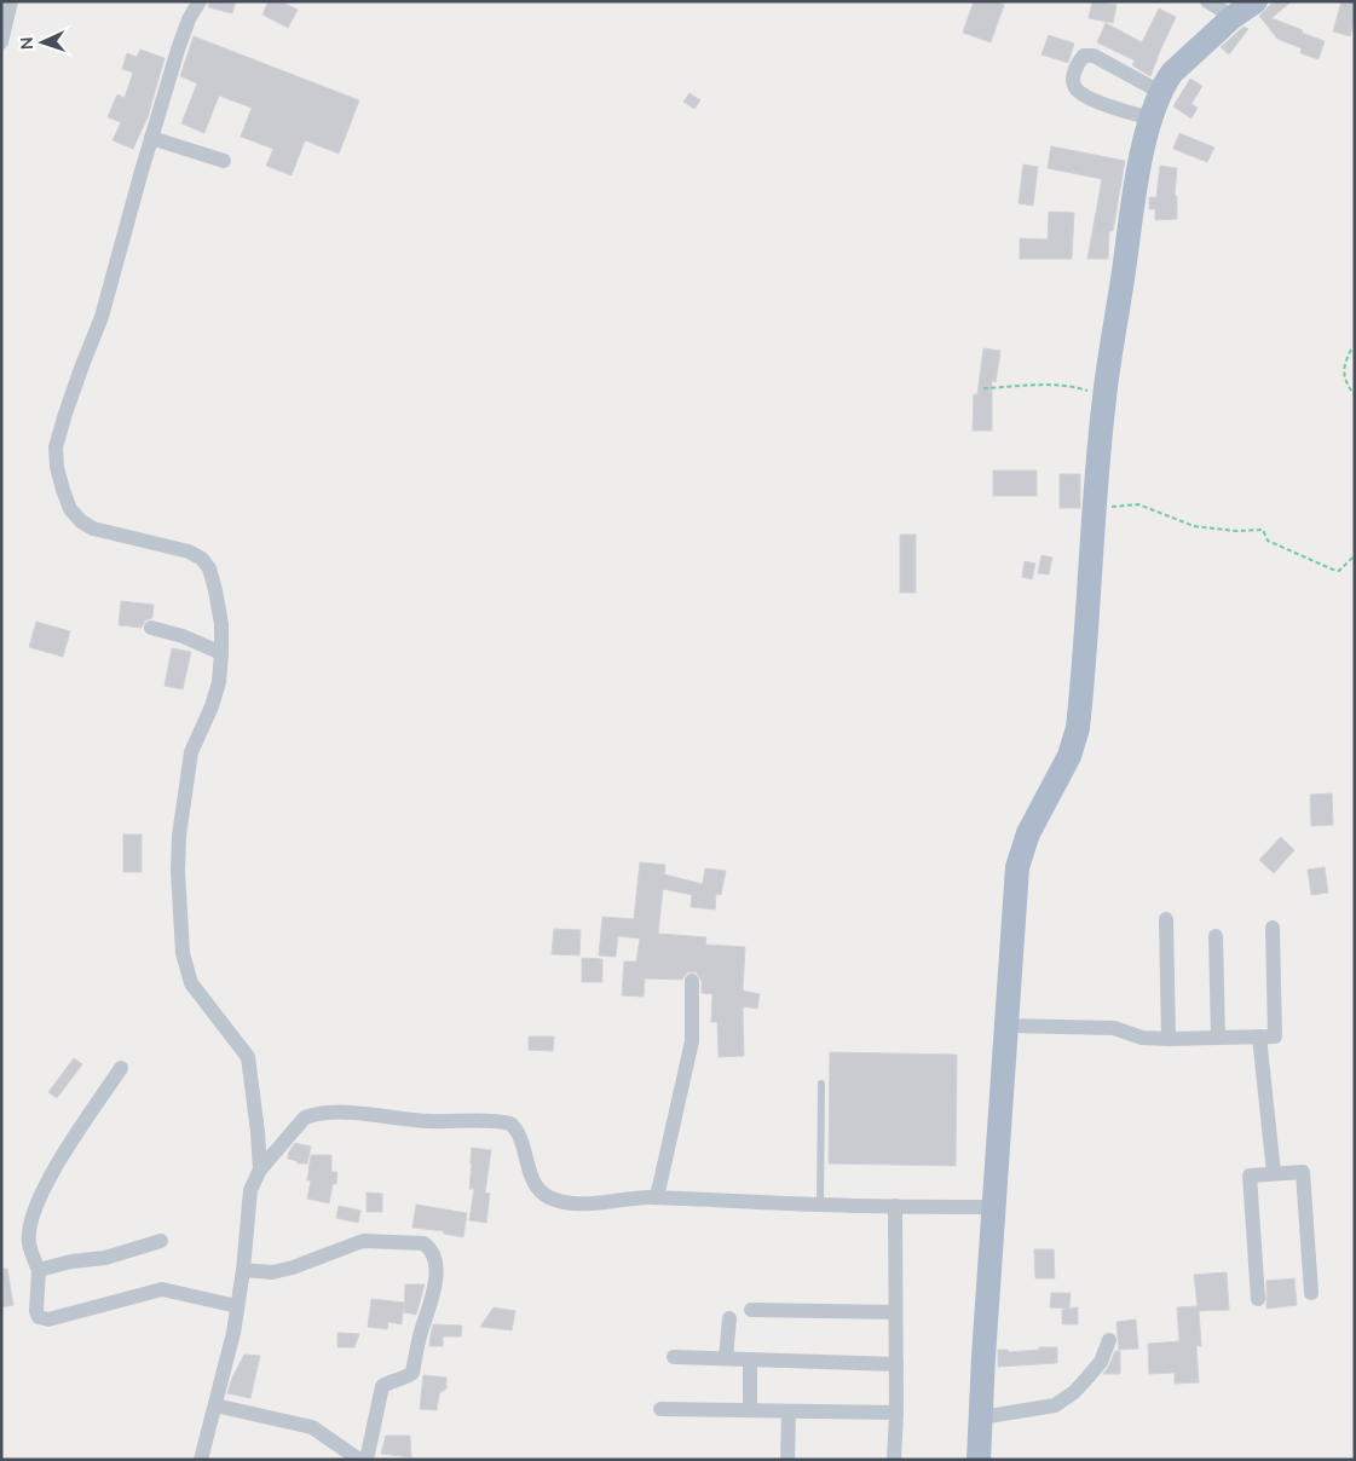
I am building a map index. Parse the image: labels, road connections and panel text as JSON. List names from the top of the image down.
{
  "north": "left"
}
